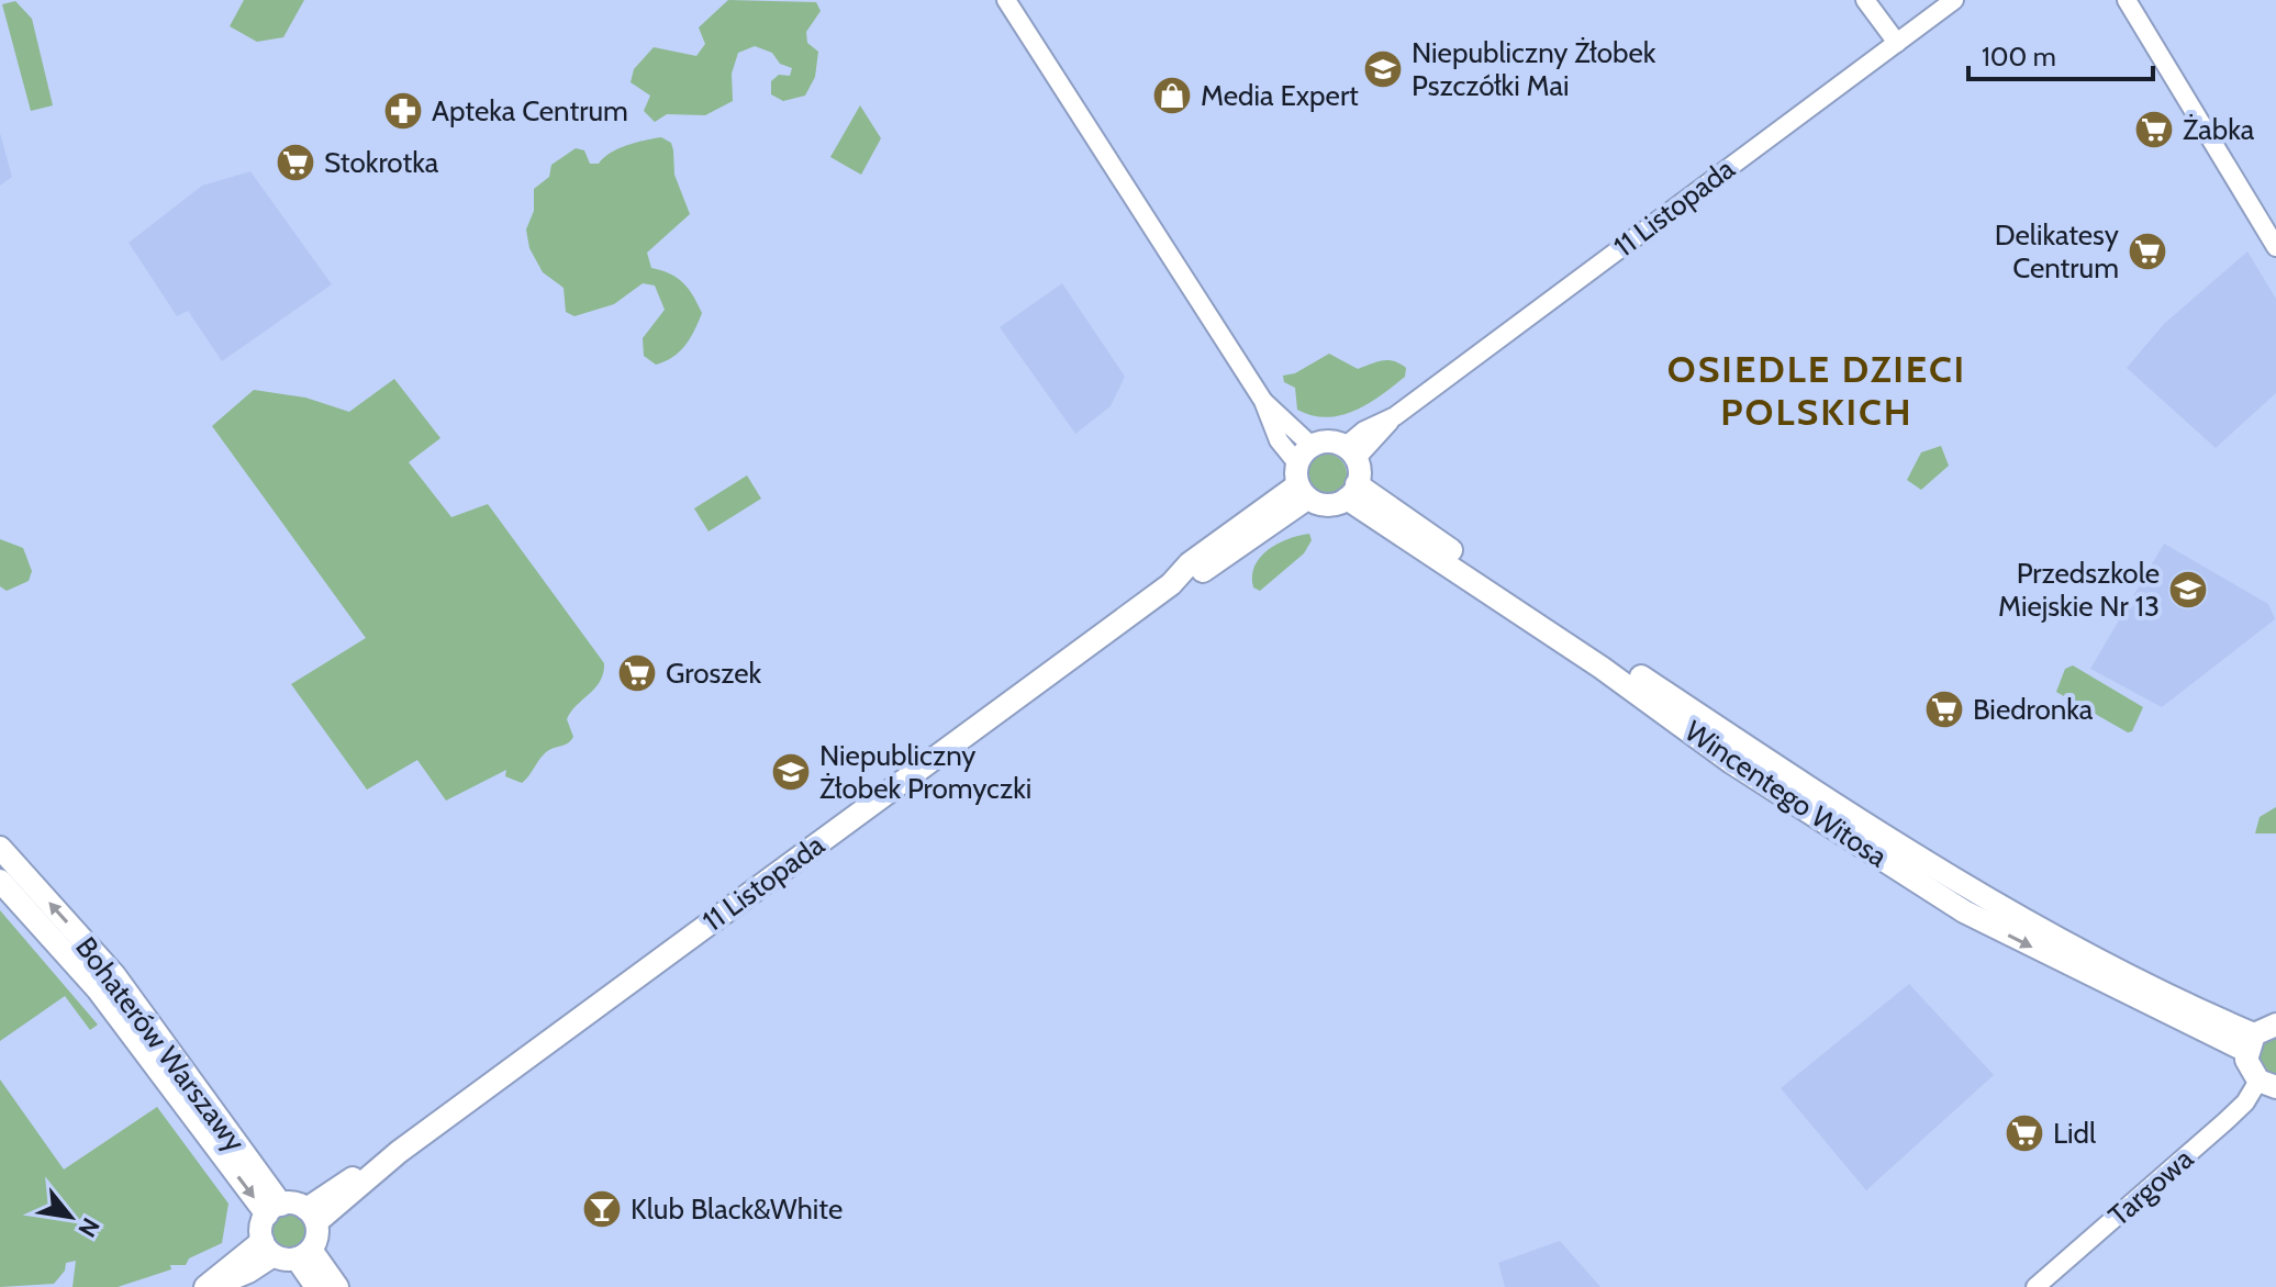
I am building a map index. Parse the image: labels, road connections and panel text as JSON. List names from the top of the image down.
{
  "streets": {
    "main road": ["11 Listopada", "Wincentego Witosa", "Bohaterów Warszawy"],
    "street": ["Targowa"]
  },
  "districts": ["OSIEDLE DZIECI POLSKICH"],
  "places": {
    "school or university": ["Niepubliczny Żłobek Pszczółki Mai", "Przedszkole Miejskie Nr 13", "Niepubliczny Żłobek Promyczki"],
    "shop": ["Media Expert"],
    "pharmacy": ["Apteka Centrum"],
    "supermarket": [
      "Żabka",
      "Stokrotka",
      "Delikatesy Centrum",
      "Groszek",
      "Biedronka",
      "Lidl"
    ],
    "bar": ["Klub Black&White"]
  },
  "scale_bar": "100 m",
  "north": "bottom right"
}
